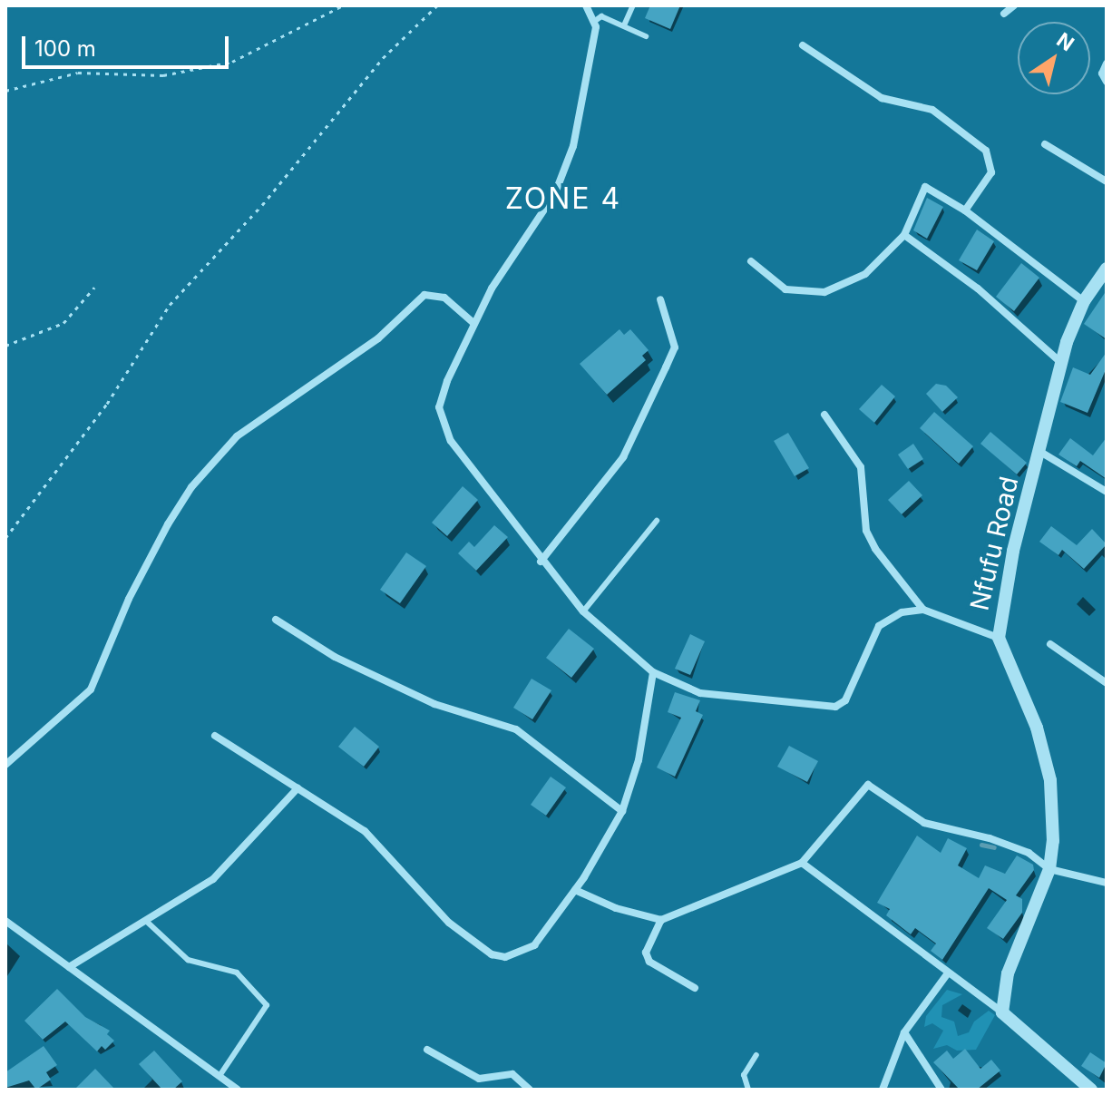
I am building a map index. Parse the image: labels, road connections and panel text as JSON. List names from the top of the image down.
{
  "streets": {
    "street": ["Nfufu Road"]
  },
  "districts": ["ZONE 4"],
  "scale_bar": "100 m",
  "north": "top right"
}
